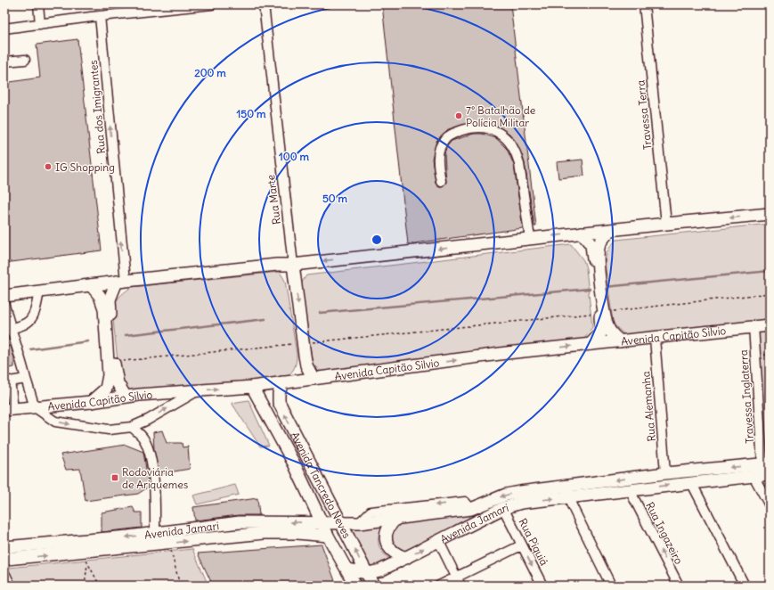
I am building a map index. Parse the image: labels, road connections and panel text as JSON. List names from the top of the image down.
{
  "streets": {
    "main road": ["Avenida Capitão Silvio", "Avenida Tancredo Neves", "Avenida Jamari"],
    "street": [
      "Rua dos Imigrantes",
      "Travessa Terra",
      "Rua Marte",
      "Travessa Inglaterra",
      "Rua Alemanha",
      "Rua Ingazeiro",
      "Rua Piquiá"
    ]
  },
  "crossings": [
    ["Avenida Capitão Silvio", "Travessa Inglaterra"],
    ["Avenida Capitão Silvio", "Rua Alemanha"],
    ["Avenida Capitão Silvio", "Avenida Tancredo Neves"],
    ["Travessa Inglaterra", "Avenida Jamari"],
    ["Rua Alemanha", "Avenida Jamari"],
    ["Avenida Tancredo Neves", "Avenida Jamari"],
    ["Avenida Jamari", "Rua Ingazeiro"],
    ["Avenida Jamari", "Rua Piquiá"]
  ],
  "one_way": ["Rua dos Imigrantes", "Avenida Capitão Silvio"],
  "places": {
    "other": ["7º Batalhão de Polícia Militar", "IG Shopping"],
    "transit": ["Rodoviária de Ariquemes"]
  },
  "rings": [
    "200 m",
    "150 m",
    "100 m",
    "50 m"
  ]
}
